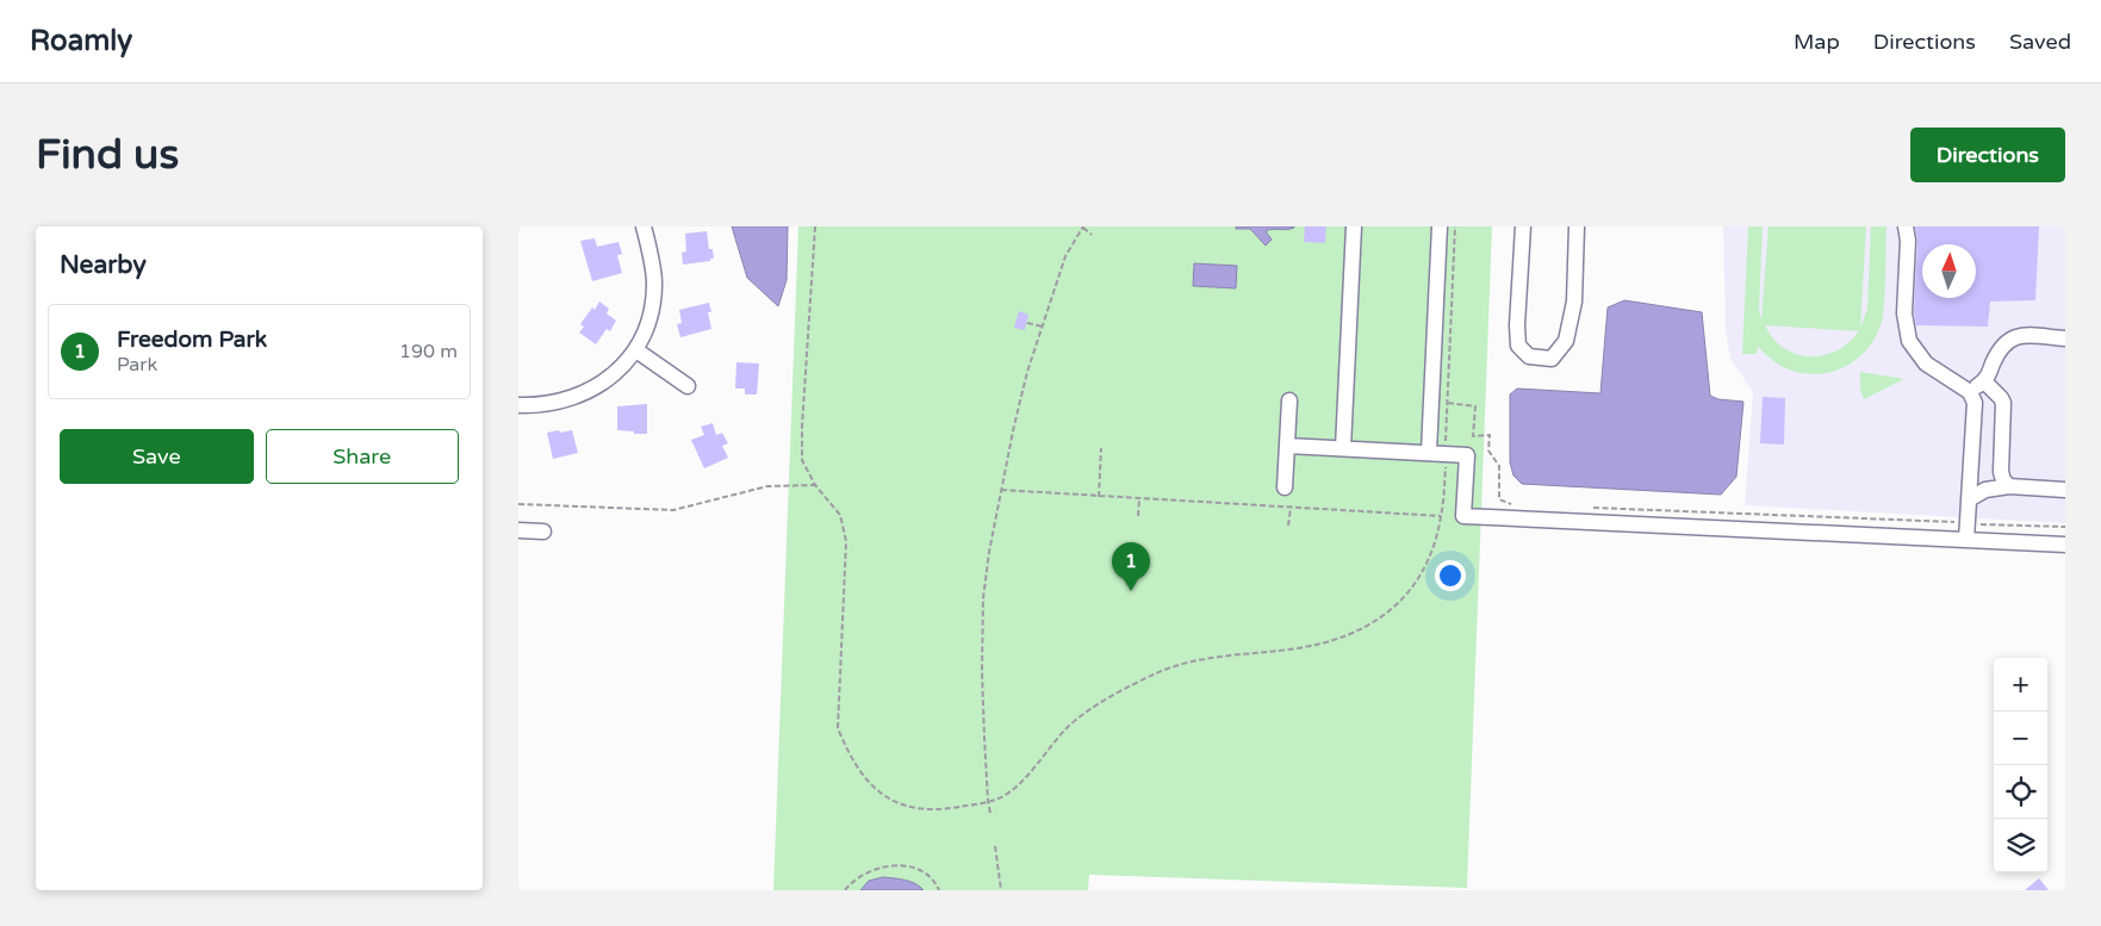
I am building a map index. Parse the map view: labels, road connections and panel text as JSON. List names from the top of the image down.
{
  "north": "top",
  "page": {
    "header": "Roamly",
    "nav": ["Map", "Directions", "Saved"],
    "buttons": [
      "Directions",
      ["Save", "Share"]
    ],
    "title": "Find us",
    "heading": "Nearby",
    "list": [
      {
        "mark": "1",
        "name": "Freedom Park",
        "note": "Park",
        "value": "190 m"
      }
    ],
    "pins": "1",
    "map_buttons": ["+", "−"]
  }
}
